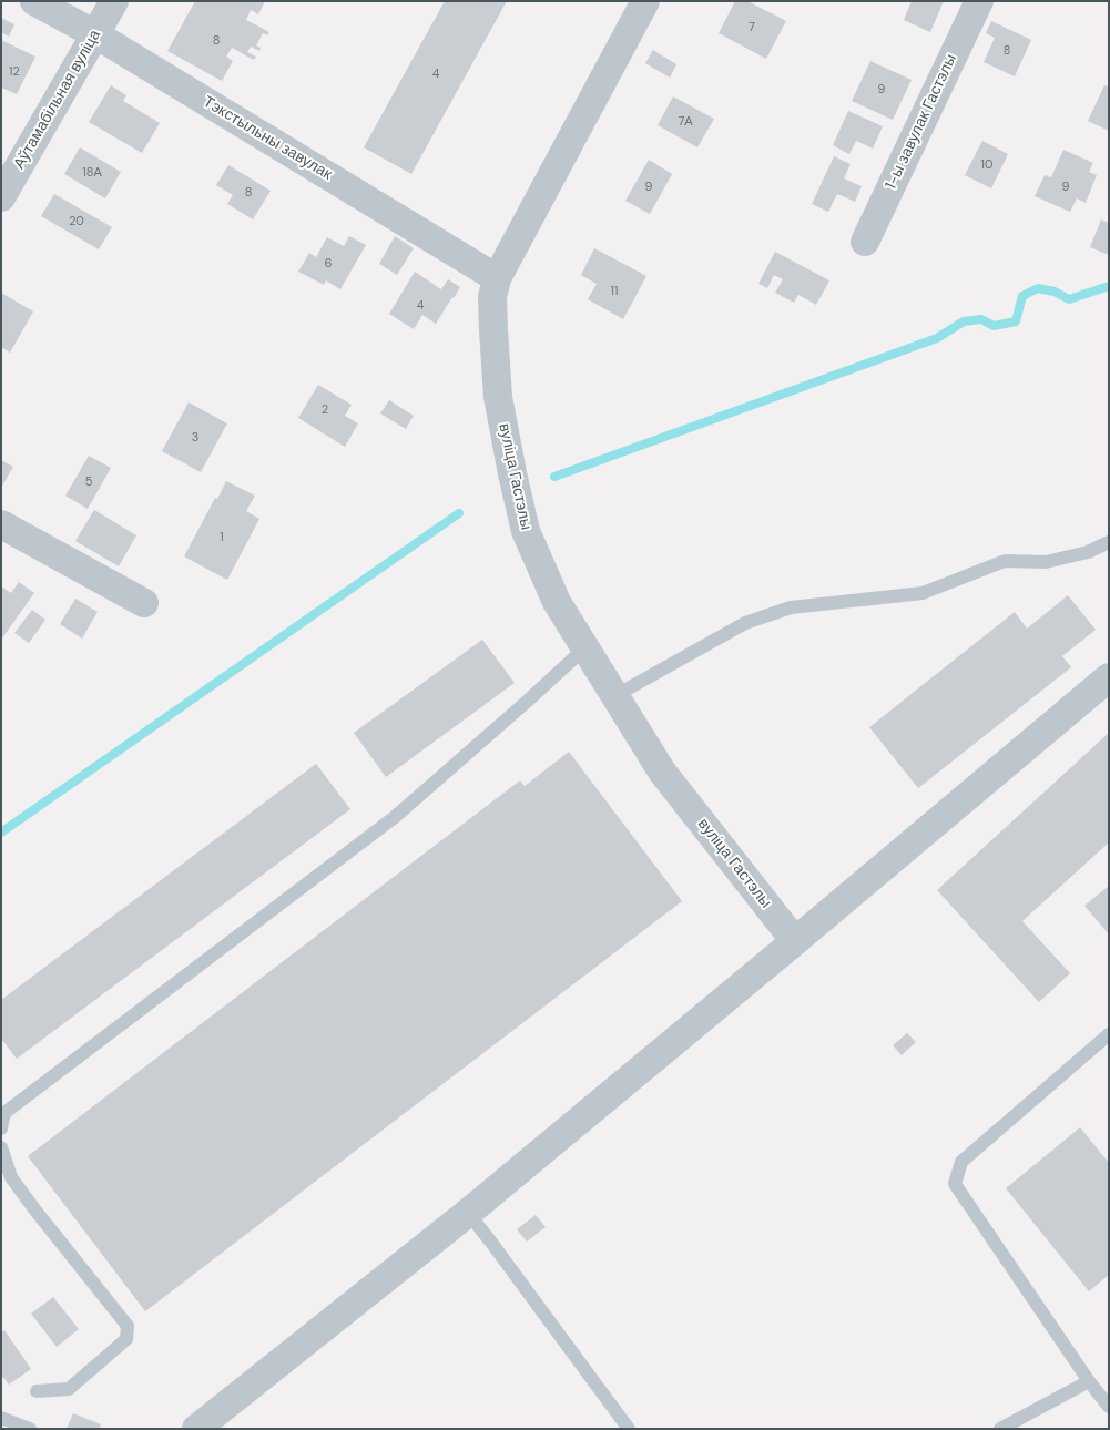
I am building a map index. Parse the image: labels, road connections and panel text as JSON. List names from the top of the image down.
{
  "streets": {
    "street": [
      "Аўтамабільная вуліца",
      "1-ы завулак Гастэлы",
      "Тэкстыльны завулак",
      "вуліца Гастэлы"
    ]
  },
  "crossings": [
    ["Аўтамабільная вуліца", "Тэкстыльны завулак"],
    ["Тэкстыльны завулак", "вуліца Гастэлы"]
  ],
  "house_numbers": [
    "7",
    "8",
    "8",
    "12",
    "4",
    "9",
    "7А",
    "10",
    "18А",
    "9",
    "9",
    "8",
    "20",
    "6",
    "11",
    "4",
    "2",
    "3",
    "5",
    "1"
  ]
}
